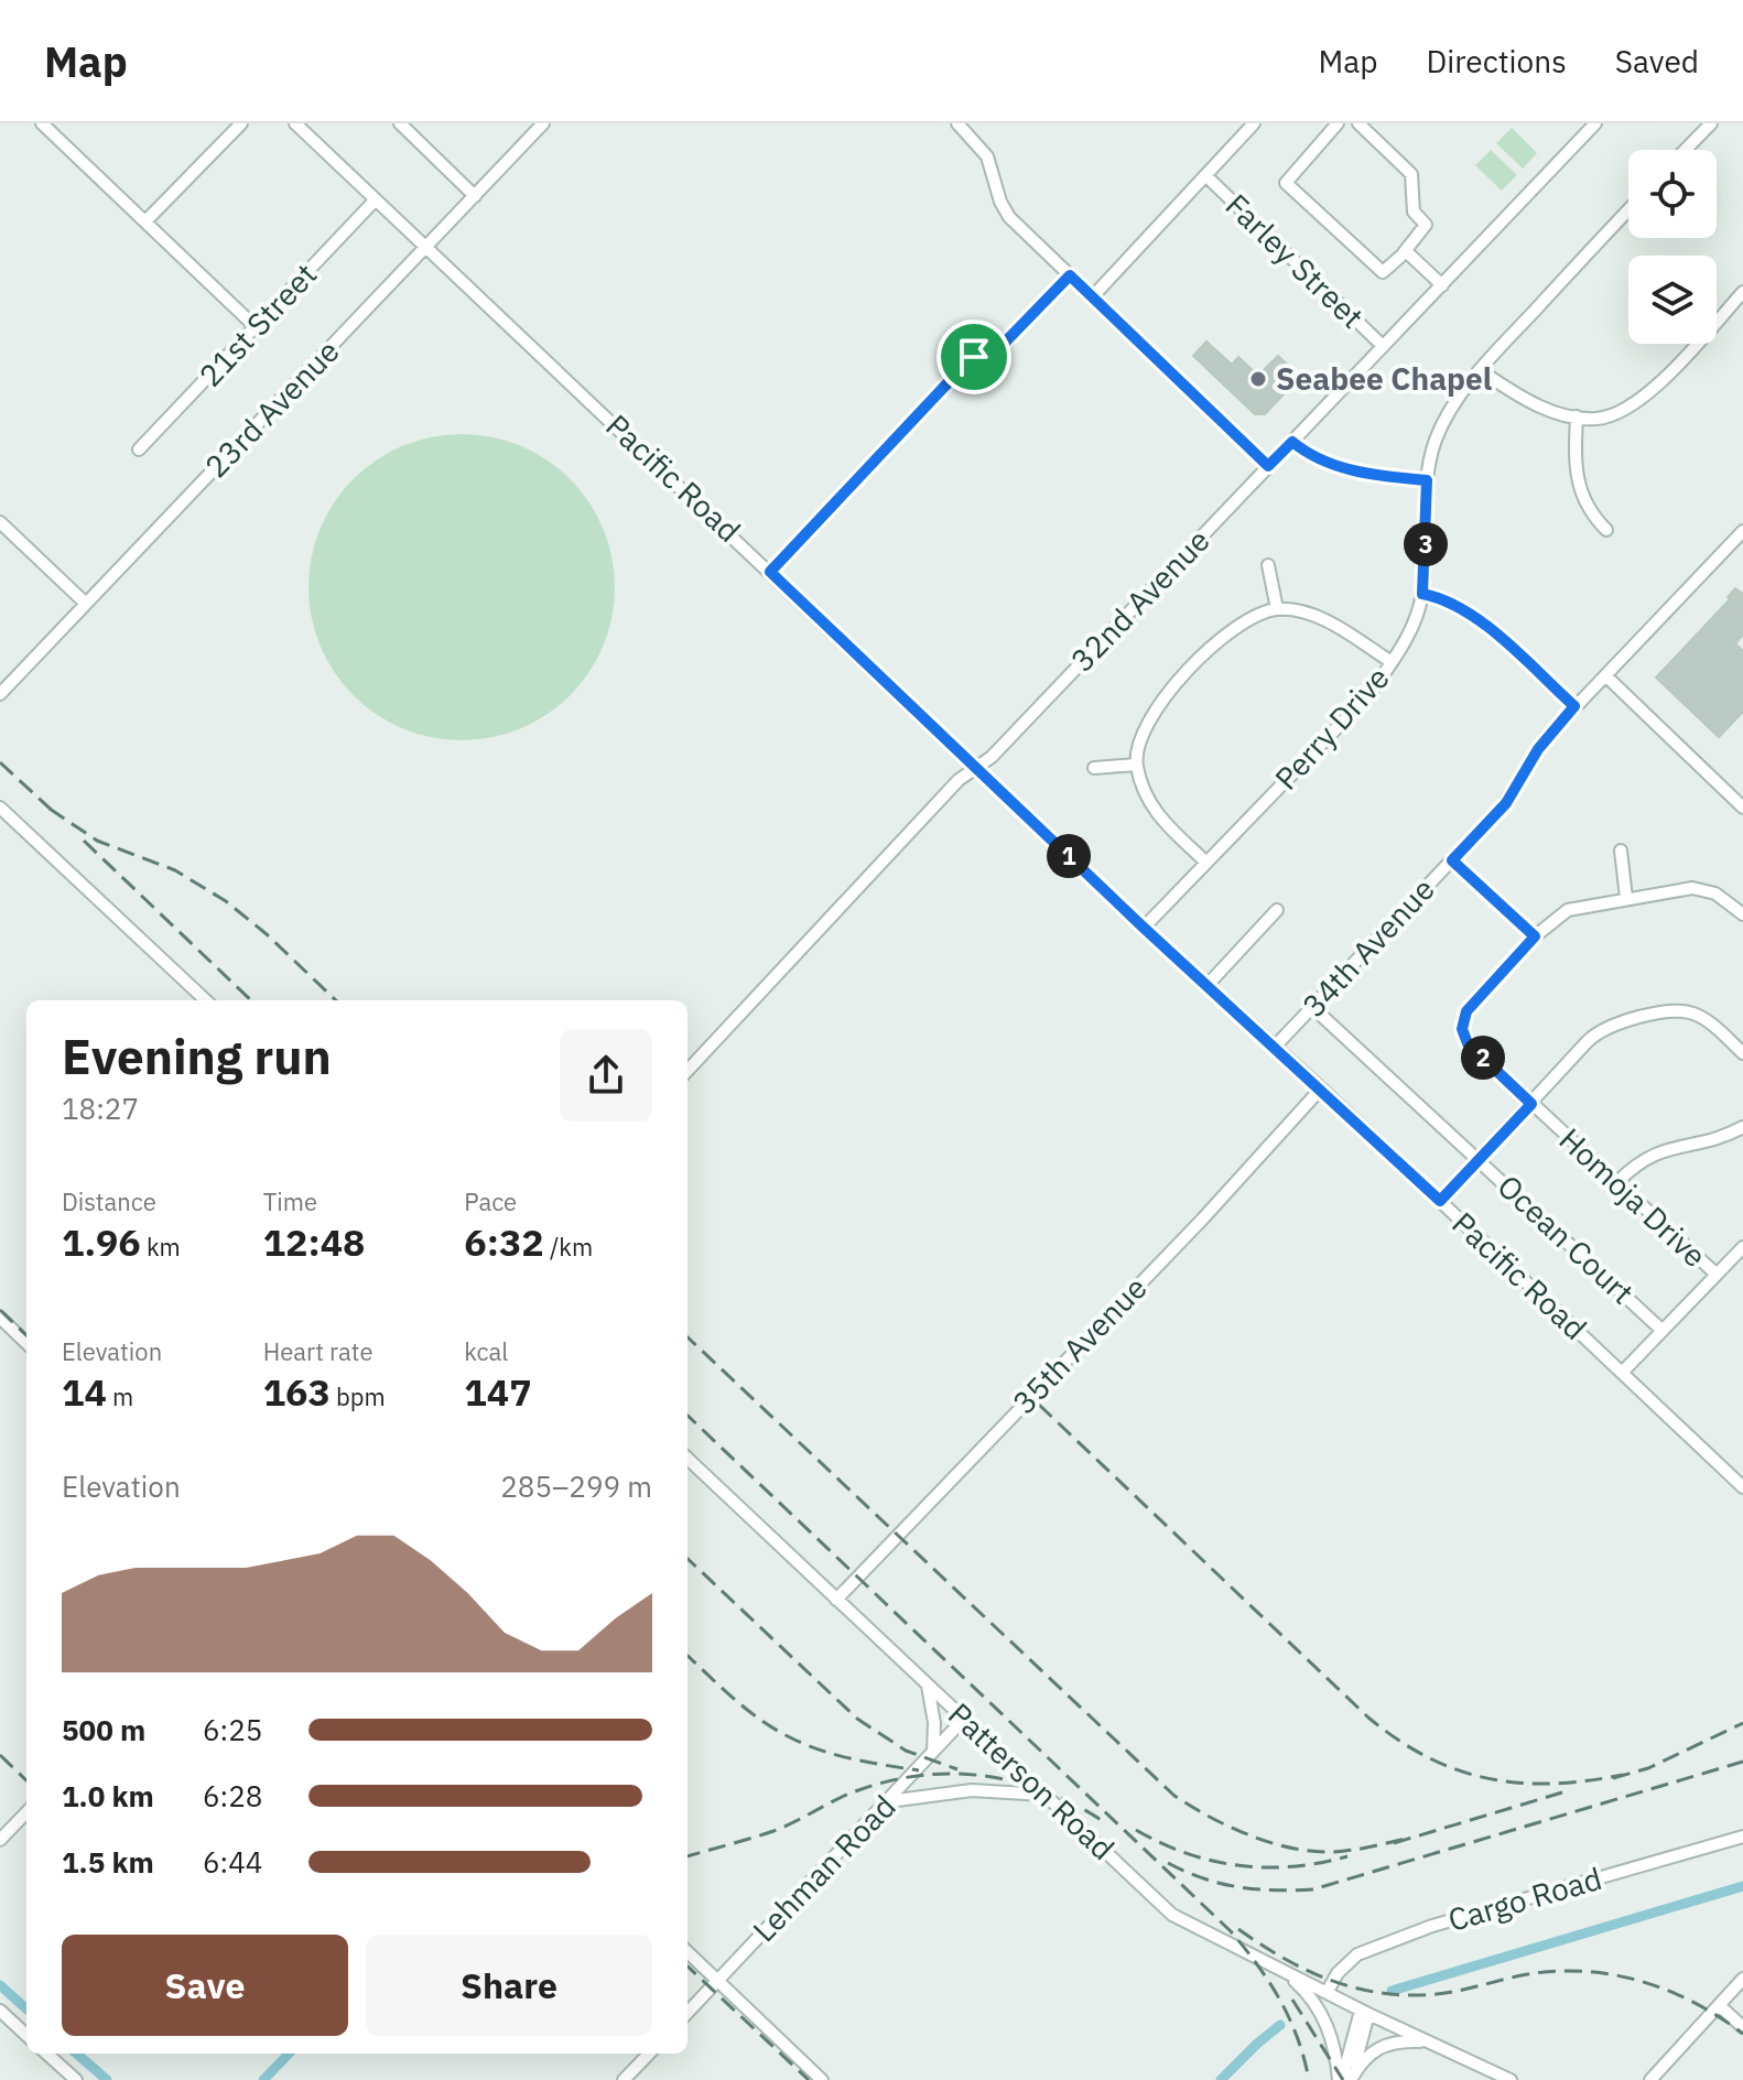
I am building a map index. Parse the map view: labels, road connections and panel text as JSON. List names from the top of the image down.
{
  "streets": {
    "street": [
      "Farley Street",
      "21st Street",
      "23rd Avenue",
      "Pacific Road",
      "32nd Avenue",
      "Perry Drive",
      "34th Avenue",
      "Homoja Drive",
      "Ocean Court",
      "35th Avenue",
      "Patterson Road",
      "Lehman Road",
      "Cargo Road"
    ]
  },
  "crossings": [
    ["Farley Street", "32nd Avenue"],
    ["21st Street", "Pacific Road"],
    ["23rd Avenue", "Pacific Road"],
    ["Pacific Road", "32nd Avenue"],
    ["Pacific Road", "Perry Drive"],
    ["Pacific Road", "34th Avenue"],
    ["Pacific Road", "35th Avenue"],
    ["34th Avenue", "Ocean Court"],
    ["35th Avenue", "Patterson Road"],
    ["Patterson Road", "Lehman Road"],
    ["Patterson Road", "Cargo Road"]
  ],
  "places": ["Seabee Chapel"],
  "page": {
    "header": "Map",
    "nav": ["Map", "Directions", "Saved"],
    "pins": ["3", "1", "2"],
    "heading": ["Evening run", "18:27"],
    "stats": [
      ["Distance", "1.96 km"],
      ["Time", "12:48"],
      ["Pace", "6:32 /km"],
      ["Elevation", "14 m"],
      ["Heart rate", "163 bpm"],
      ["kcal", "147"]
    ],
    "chart": ["Elevation", "285–299 m"],
    "list": [
      {
        "name": "500 m",
        "note": "6:25"
      },
      {
        "name": "1.0 km",
        "note": "6:28"
      },
      {
        "name": "1.5 km",
        "note": "6:44"
      }
    ],
    "buttons": ["Save", "Share"]
  }
}
